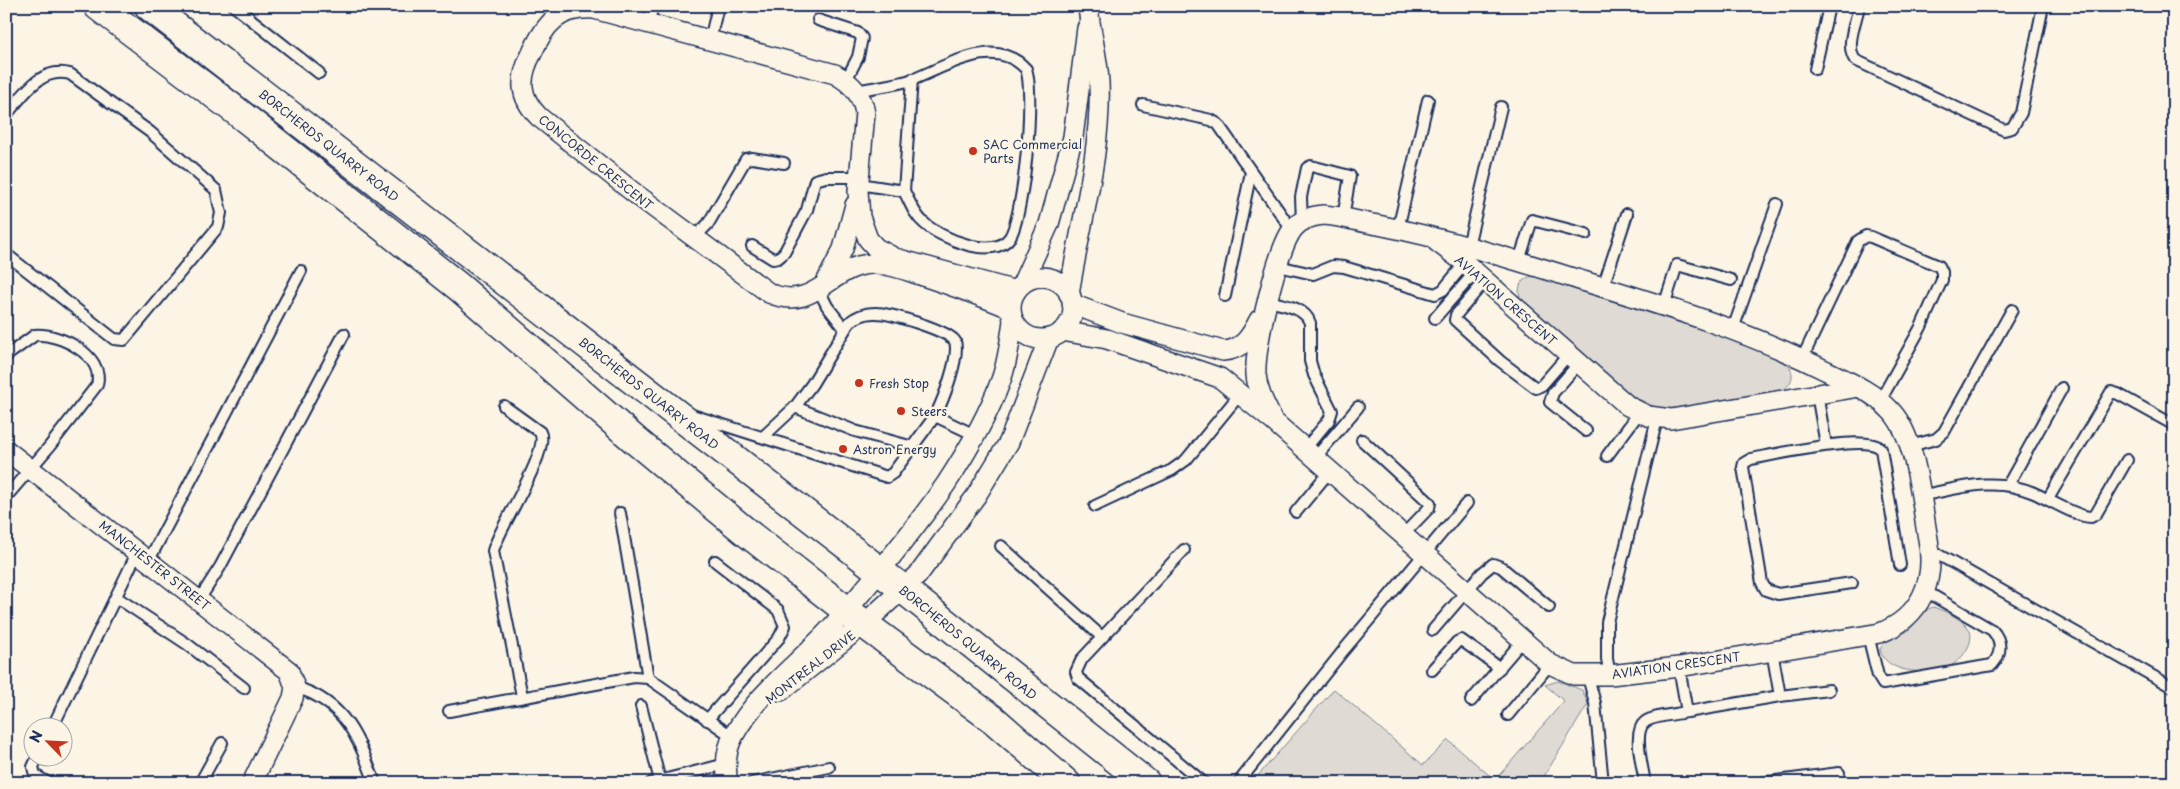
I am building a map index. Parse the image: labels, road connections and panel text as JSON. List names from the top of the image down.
{
  "streets": {
    "main road": ["BORCHERDS QUARRY ROAD"],
    "street": [
      "CONCORDE CRESCENT",
      "AVIATION CRESCENT",
      "MANCHESTER STREET",
      "MONTREAL DRIVE"
    ]
  },
  "crossings": [
    ["CONCORDE CRESCENT", "AVIATION CRESCENT"]
  ],
  "places": [
    "SAC Commercial Parts",
    "Fresh Stop",
    "Steers",
    "Astron Energy"
  ],
  "north": "top left"
}
